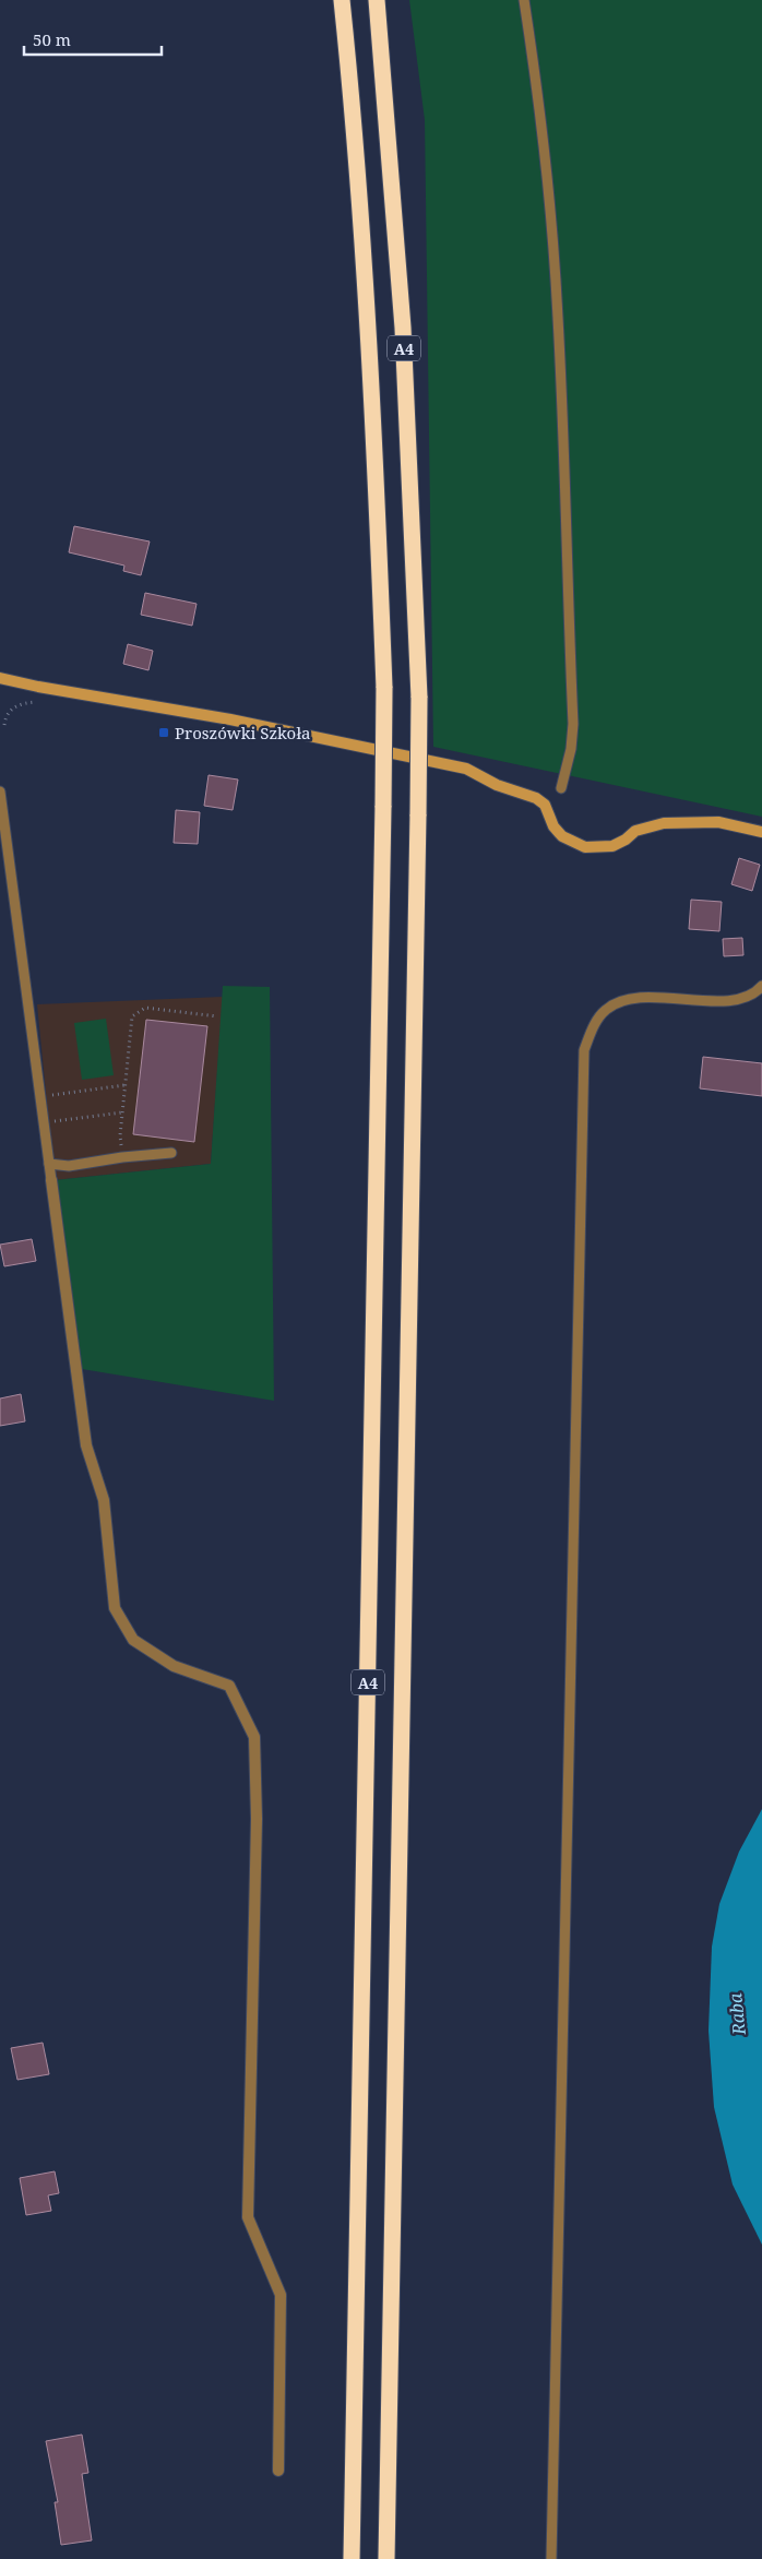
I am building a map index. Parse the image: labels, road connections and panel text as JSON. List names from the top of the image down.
{
  "streets": {
    "highway": ["A4"]
  },
  "water": ["Raba"],
  "places": {
    "transit": ["Proszówki Szkoła"]
  },
  "scale_bar": "50 m"
}
